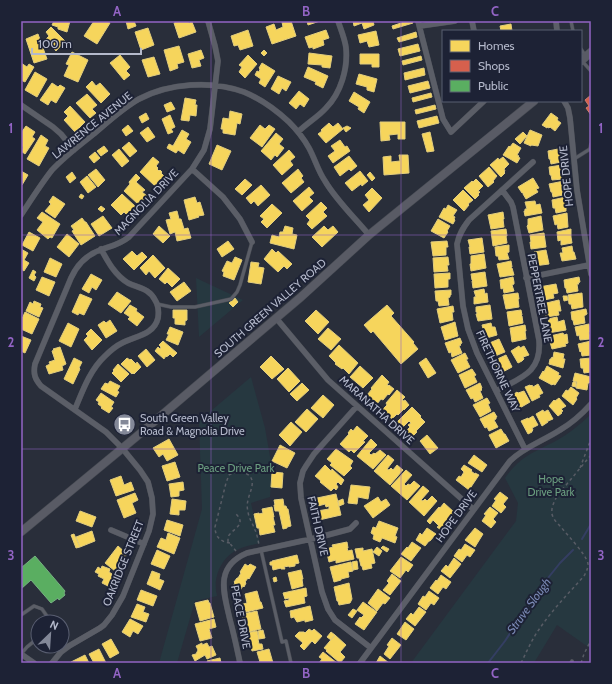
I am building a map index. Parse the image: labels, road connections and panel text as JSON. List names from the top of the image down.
{
  "streets": {
    "main road": ["SOUTH GREEN VALLEY ROAD"],
    "street": [
      "LAWRENCE AVENUE",
      "HOPE DRIVE",
      "MAGNOLIA DRIVE",
      "PEPPERTREE LANE",
      "FIRETHORNE WAY",
      "MARANATHA DRIVE",
      "FAITH DRIVE",
      "OAKRIDGE STREET",
      "PEACE DRIVE"
    ]
  },
  "crossings": [
    ["LAWRENCE AVENUE", "MAGNOLIA DRIVE"],
    ["LAWRENCE AVENUE", "SOUTH GREEN VALLEY ROAD"],
    ["HOPE DRIVE", "FIRETHORNE WAY"],
    ["HOPE DRIVE", "MARANATHA DRIVE"],
    ["HOPE DRIVE", "FAITH DRIVE"],
    ["MAGNOLIA DRIVE", "SOUTH GREEN VALLEY ROAD"],
    ["MAGNOLIA DRIVE", "OAKRIDGE STREET"],
    ["PEPPERTREE LANE", "FIRETHORNE WAY"],
    ["SOUTH GREEN VALLEY ROAD", "MARANATHA DRIVE"],
    ["SOUTH GREEN VALLEY ROAD", "OAKRIDGE STREET"],
    ["MARANATHA DRIVE", "FAITH DRIVE"],
    ["FAITH DRIVE", "PEACE DRIVE"]
  ],
  "water": ["Struve Slough"],
  "parks": ["Peace Drive Park", "Hope Drive Park"],
  "places": {
    "bus stop": ["South Green Valley Road & Magnolia Drive"]
  },
  "legend": ["Homes", "Shops", "Public"],
  "scale_bar": "100 m",
  "north": "top right",
  "grid": {
    "columns": ["A", "B", "C"],
    "rows": ["1", "2", "3"]
  }
}
